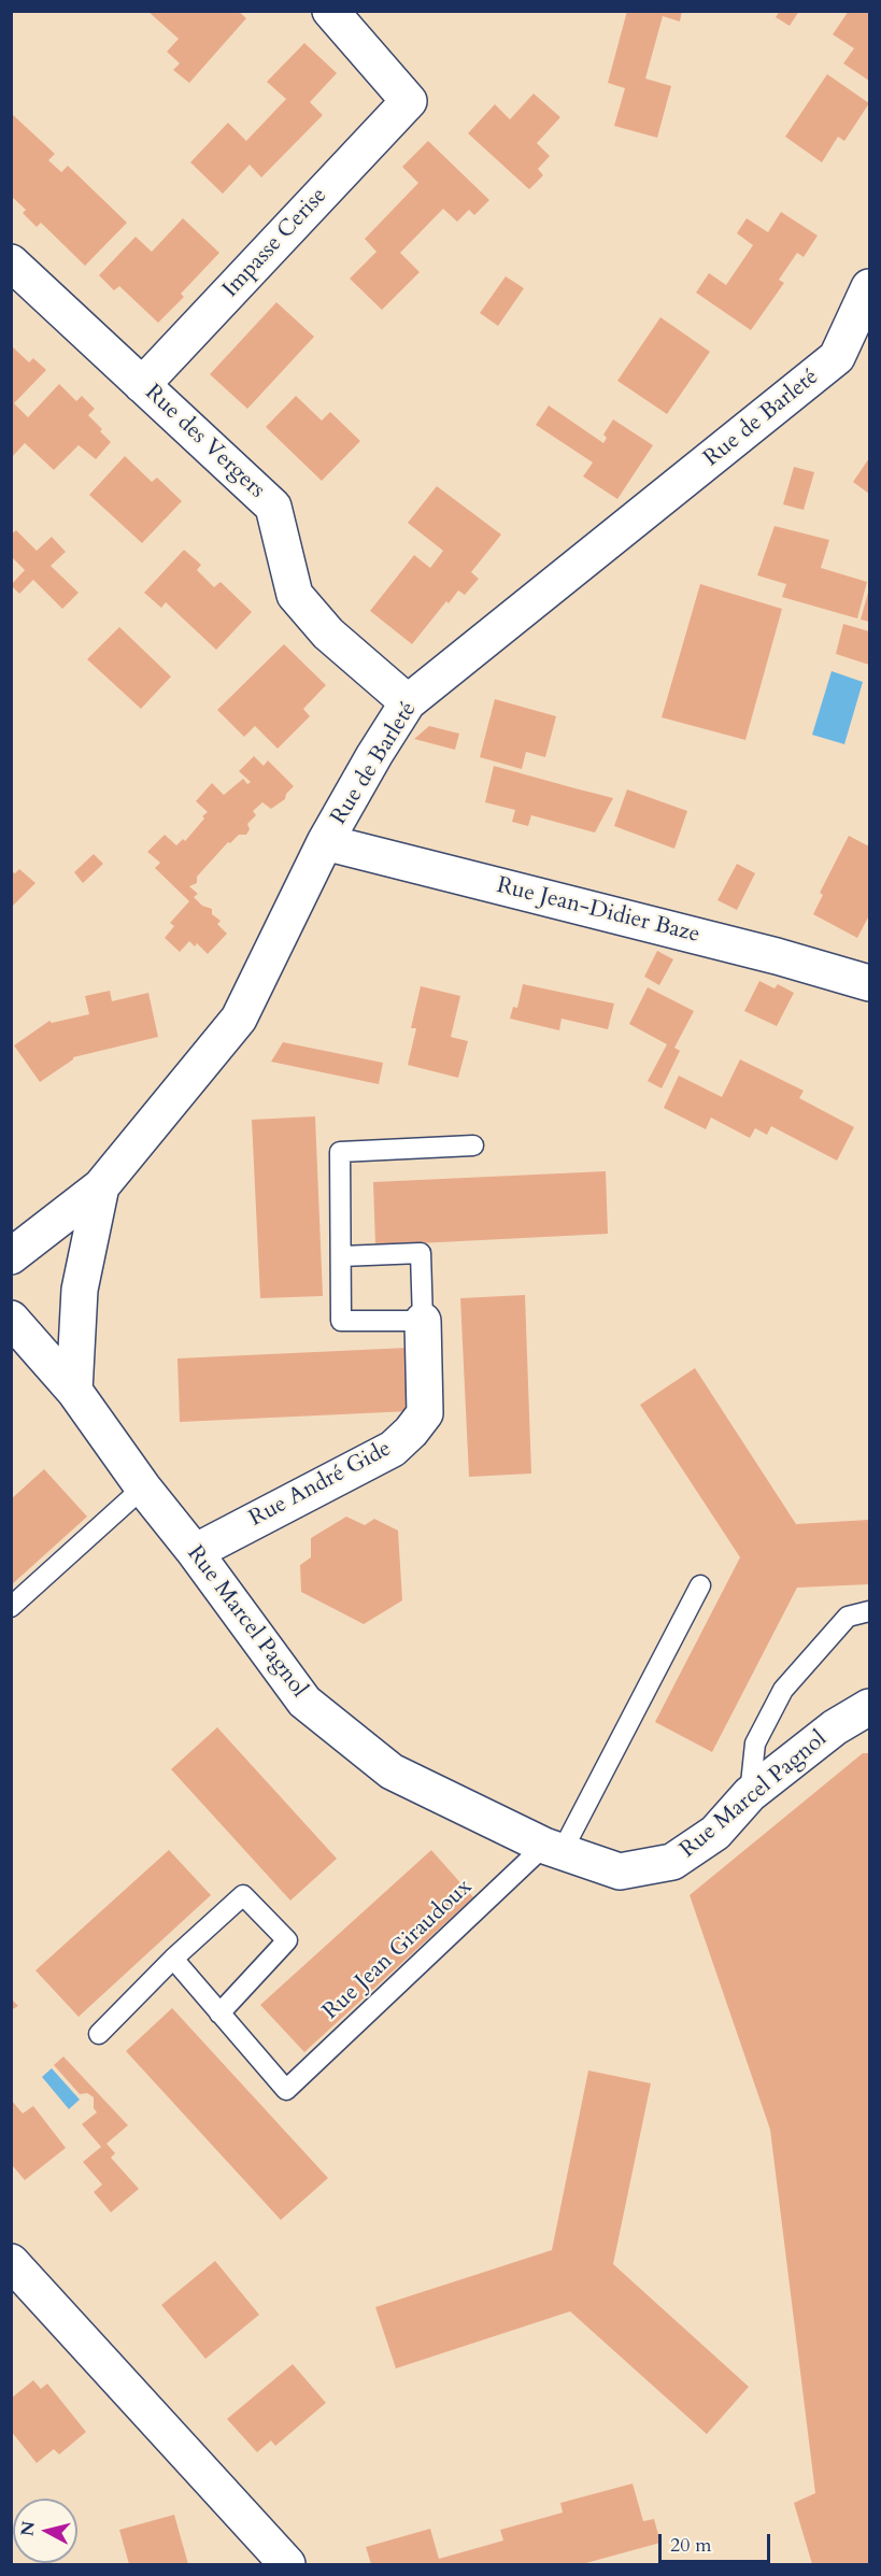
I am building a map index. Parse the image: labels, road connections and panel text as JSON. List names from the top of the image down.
{
  "streets": {
    "street": [
      "Impasse Cerise",
      "Rue de Barleté",
      "Rue des Vergers",
      "Rue Jean-Didier Baze",
      "Rue André Gide",
      "Rue Marcel Pagnol"
    ],
    "lane": ["Rue Jean Giraudoux"]
  },
  "crossings": [
    ["Impasse Cerise", "Rue des Vergers"],
    ["Rue de Barleté", "Rue des Vergers"],
    ["Rue de Barleté", "Rue Jean-Didier Baze"],
    ["Rue André Gide", "Rue Marcel Pagnol"],
    ["Rue Marcel Pagnol", "Rue Jean Giraudoux"]
  ],
  "scale_bar": "20 m",
  "north": "left"
}
